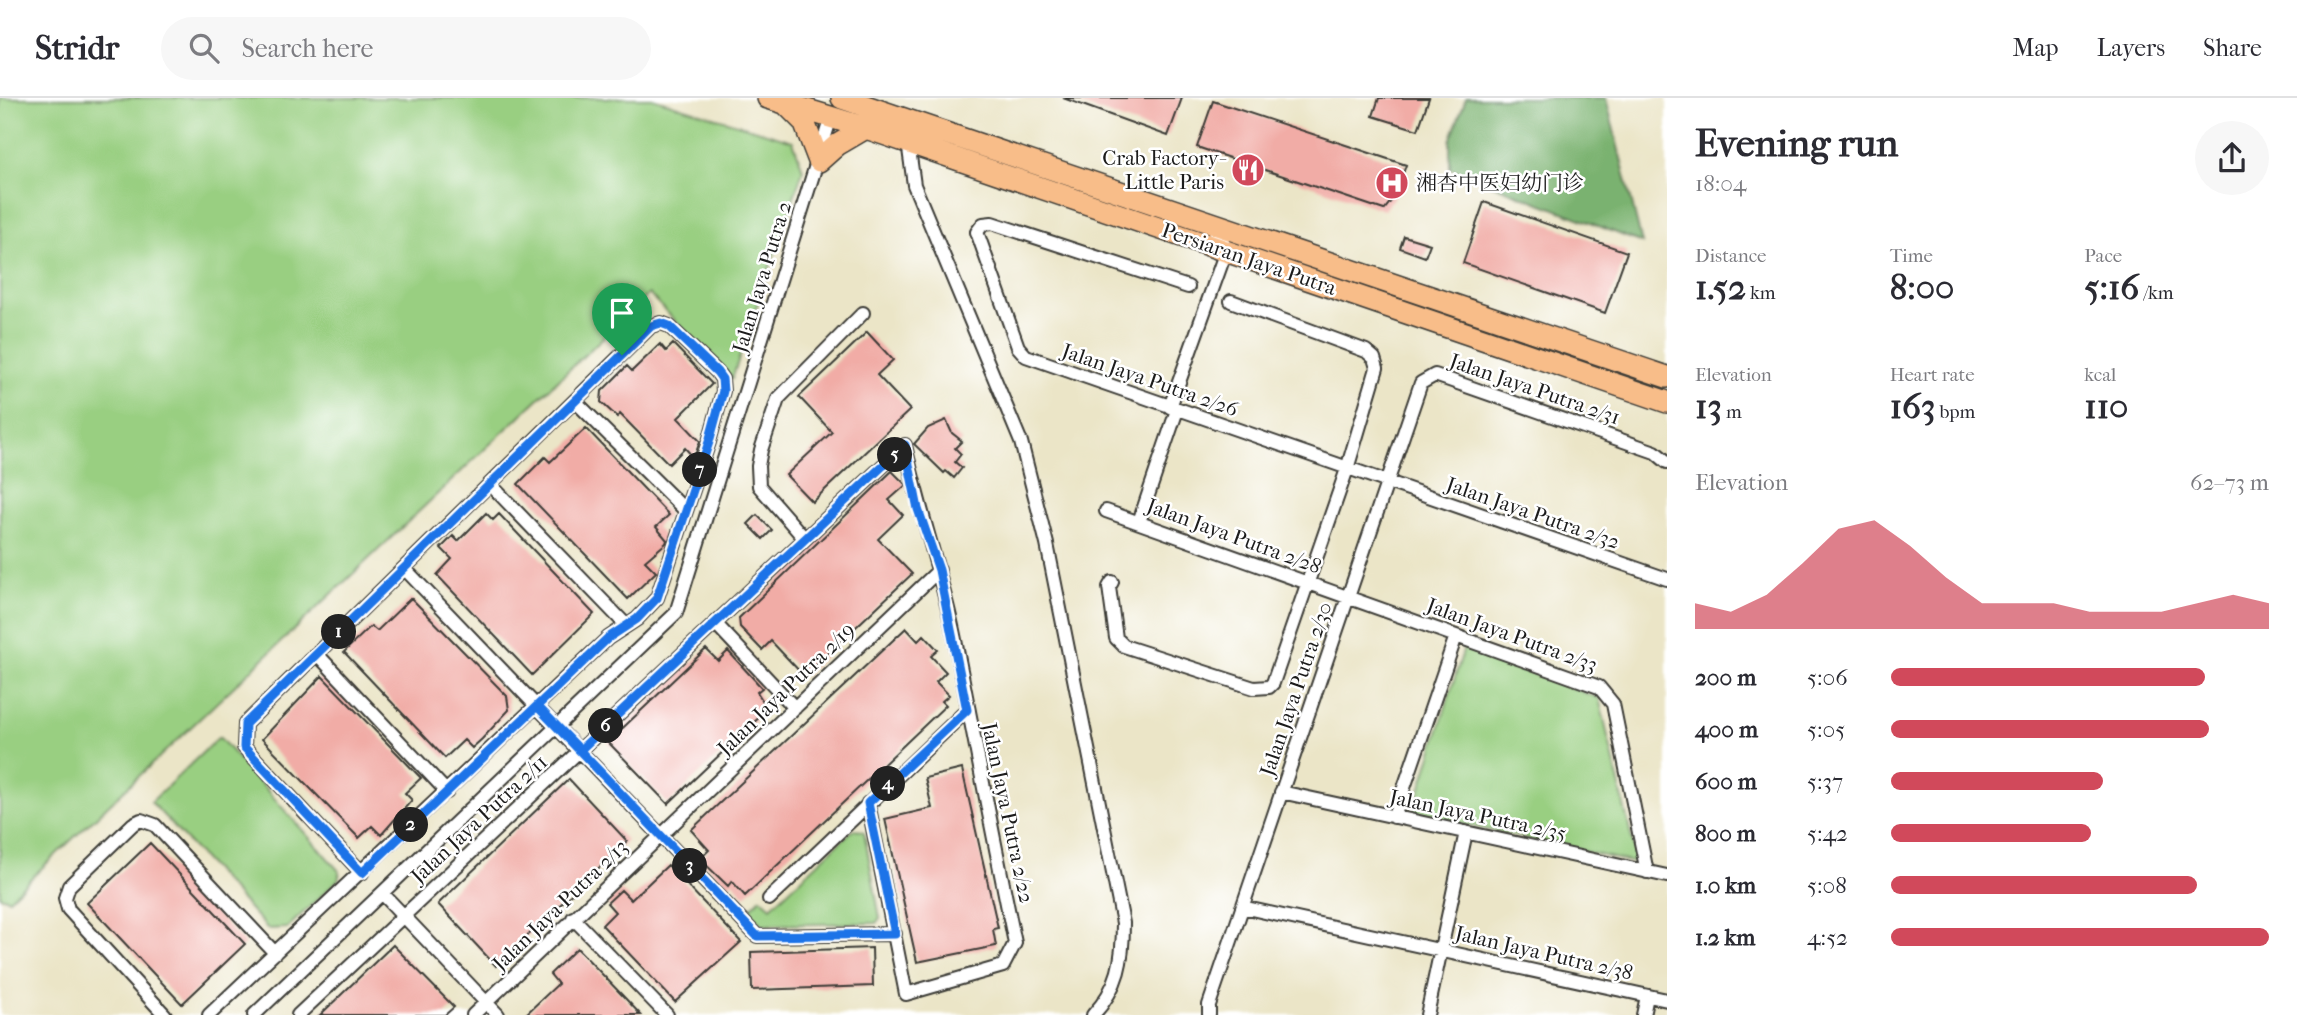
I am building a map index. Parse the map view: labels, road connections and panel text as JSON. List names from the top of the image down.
{
  "streets": {
    "main road": ["Persiaran Jaya Putra"],
    "street": [
      "Jalan Jaya Putra 2",
      "Jalan Jaya Putra 2/26",
      "Jalan Jaya Putra 2/31",
      "Jalan Jaya Putra 2/32",
      "Jalan Jaya Putra 2/28",
      "Jalan Jaya Putra 2/33",
      "Jalan Jaya Putra 2/19",
      "Jalan Jaya Putra 2/30",
      "Jalan Jaya Putra 2/22",
      "Jalan Jaya Putra 2/35",
      "Jalan Jaya Putra 2/11",
      "Jalan Jaya Putra 2/13",
      "Jalan Jaya Putra 2/38"
    ]
  },
  "crossings": [
    ["Jalan Jaya Putra 2/26", "Jalan Jaya Putra 2/32"],
    ["Jalan Jaya Putra 2/26", "Jalan Jaya Putra 2/30"],
    ["Jalan Jaya Putra 2/31", "Jalan Jaya Putra 2/30"],
    ["Jalan Jaya Putra 2/32", "Jalan Jaya Putra 2/30"],
    ["Jalan Jaya Putra 2/28", "Jalan Jaya Putra 2/33"],
    ["Jalan Jaya Putra 2/28", "Jalan Jaya Putra 2/30"],
    ["Jalan Jaya Putra 2/33", "Jalan Jaya Putra 2/30"],
    ["Jalan Jaya Putra 2/33", "Jalan Jaya Putra 2/35"],
    ["Jalan Jaya Putra 2/19", "Jalan Jaya Putra 2/22"],
    ["Jalan Jaya Putra 2/19", "Jalan Jaya Putra 2/13"],
    ["Jalan Jaya Putra 2/30", "Jalan Jaya Putra 2/35"],
    ["Jalan Jaya Putra 2/22", "Jalan Jaya Putra 2/11"],
    ["Jalan Jaya Putra 2/35", "Jalan Jaya Putra 2/38"]
  ],
  "places": {
    "restaurant": ["Crab Factory- Little Paris"],
    "hospital": ["湘杏中医妇幼门诊"]
  },
  "page": {
    "header": "Stridr",
    "search": "Search here",
    "nav": ["Map", "Layers", "Share"],
    "heading": ["Evening run", "18:04"],
    "stats": [
      ["Distance", "1.52 km"],
      ["Time", "8:00"],
      ["Pace", "5:16 /km"],
      ["Elevation", "13 m"],
      ["Heart rate", "163 bpm"],
      ["kcal", "110"]
    ],
    "pins": [
      "5",
      "7",
      "1",
      "6",
      "4",
      "2",
      "3"
    ],
    "chart": ["Elevation", "62–73 m"],
    "list": [
      {
        "name": "200 m",
        "note": "5:06"
      },
      {
        "name": "400 m",
        "note": "5:05"
      },
      {
        "name": "600 m",
        "note": "5:37"
      },
      {
        "name": "800 m",
        "note": "5:42"
      },
      {
        "name": "1.0 km",
        "note": "5:08"
      },
      {
        "name": "1.2 km",
        "note": "4:52"
      }
    ]
  }
}
